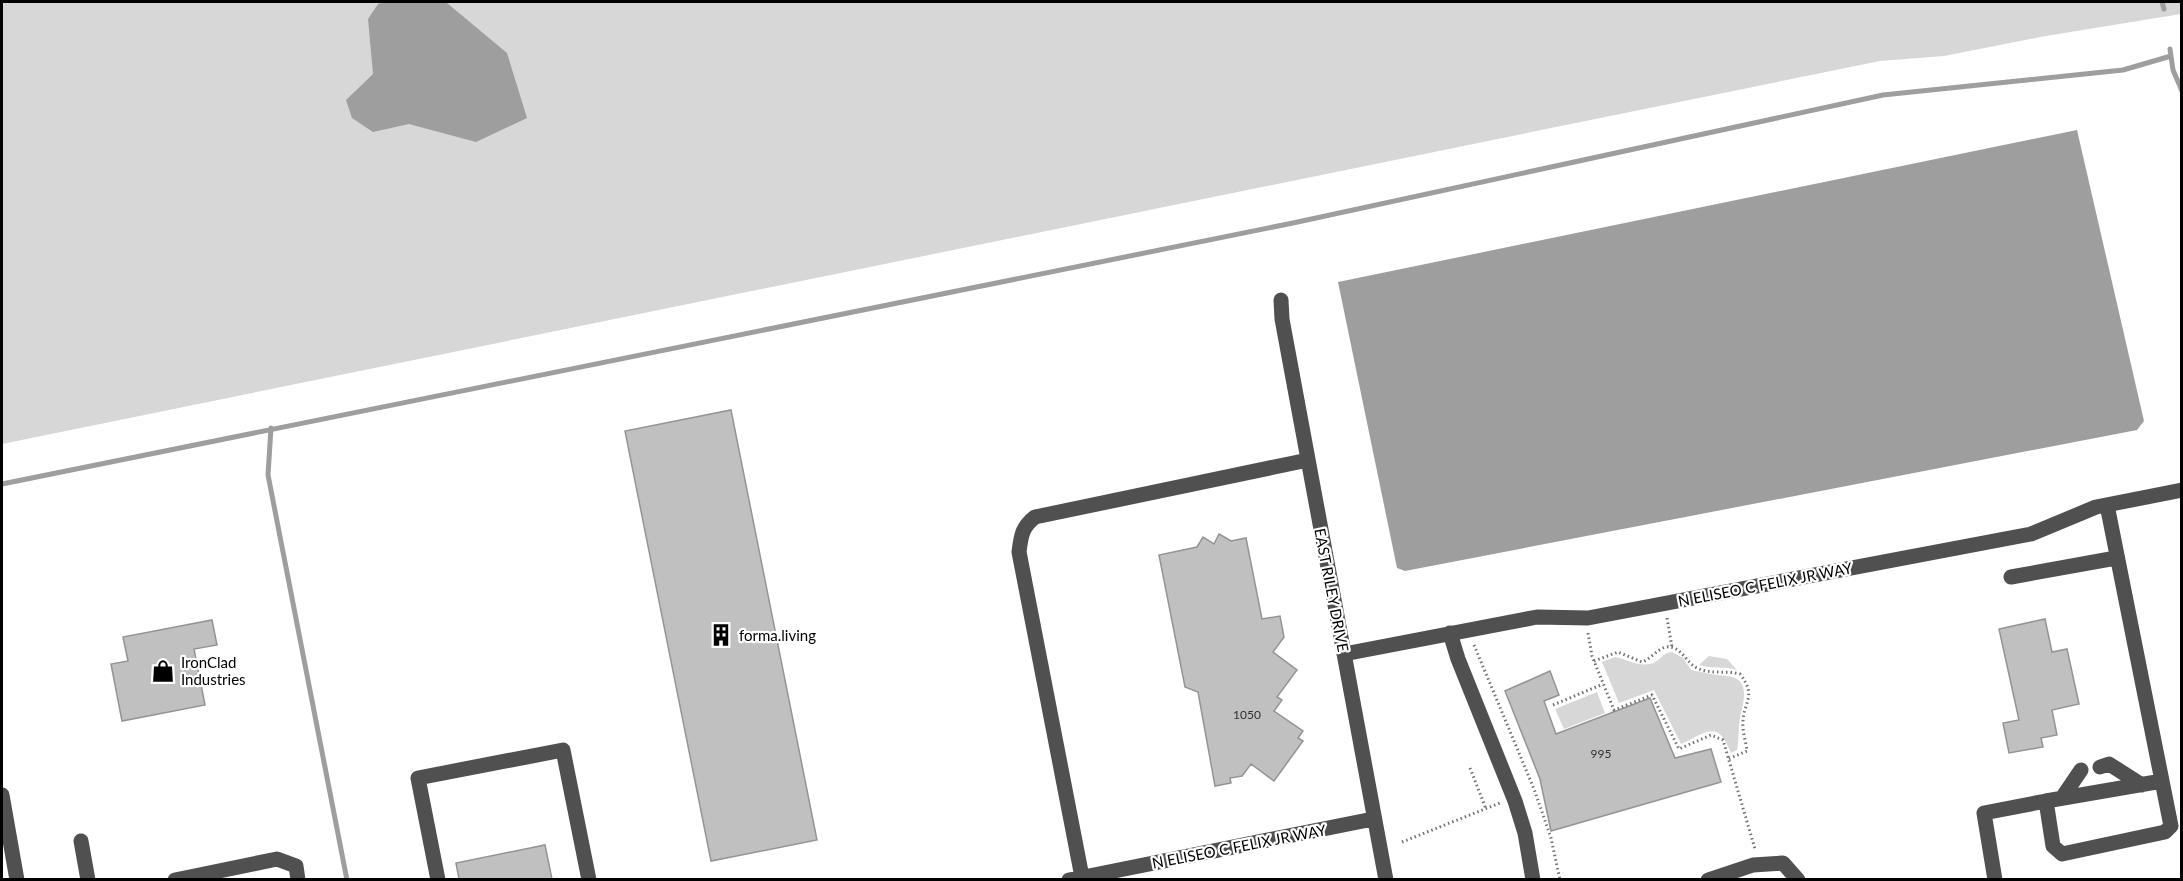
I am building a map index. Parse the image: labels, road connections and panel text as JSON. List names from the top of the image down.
{
  "streets": {
    "street": ["N ELISEO C FELIX JR WAY", "EAST RILEY DRIVE"]
  },
  "crossings": [
    ["N ELISEO C FELIX JR WAY", "EAST RILEY DRIVE"]
  ],
  "places": {
    "building": ["forma.living"],
    "shop": ["IronClad Industries"]
  },
  "house_numbers": ["1050", "995"]
}
